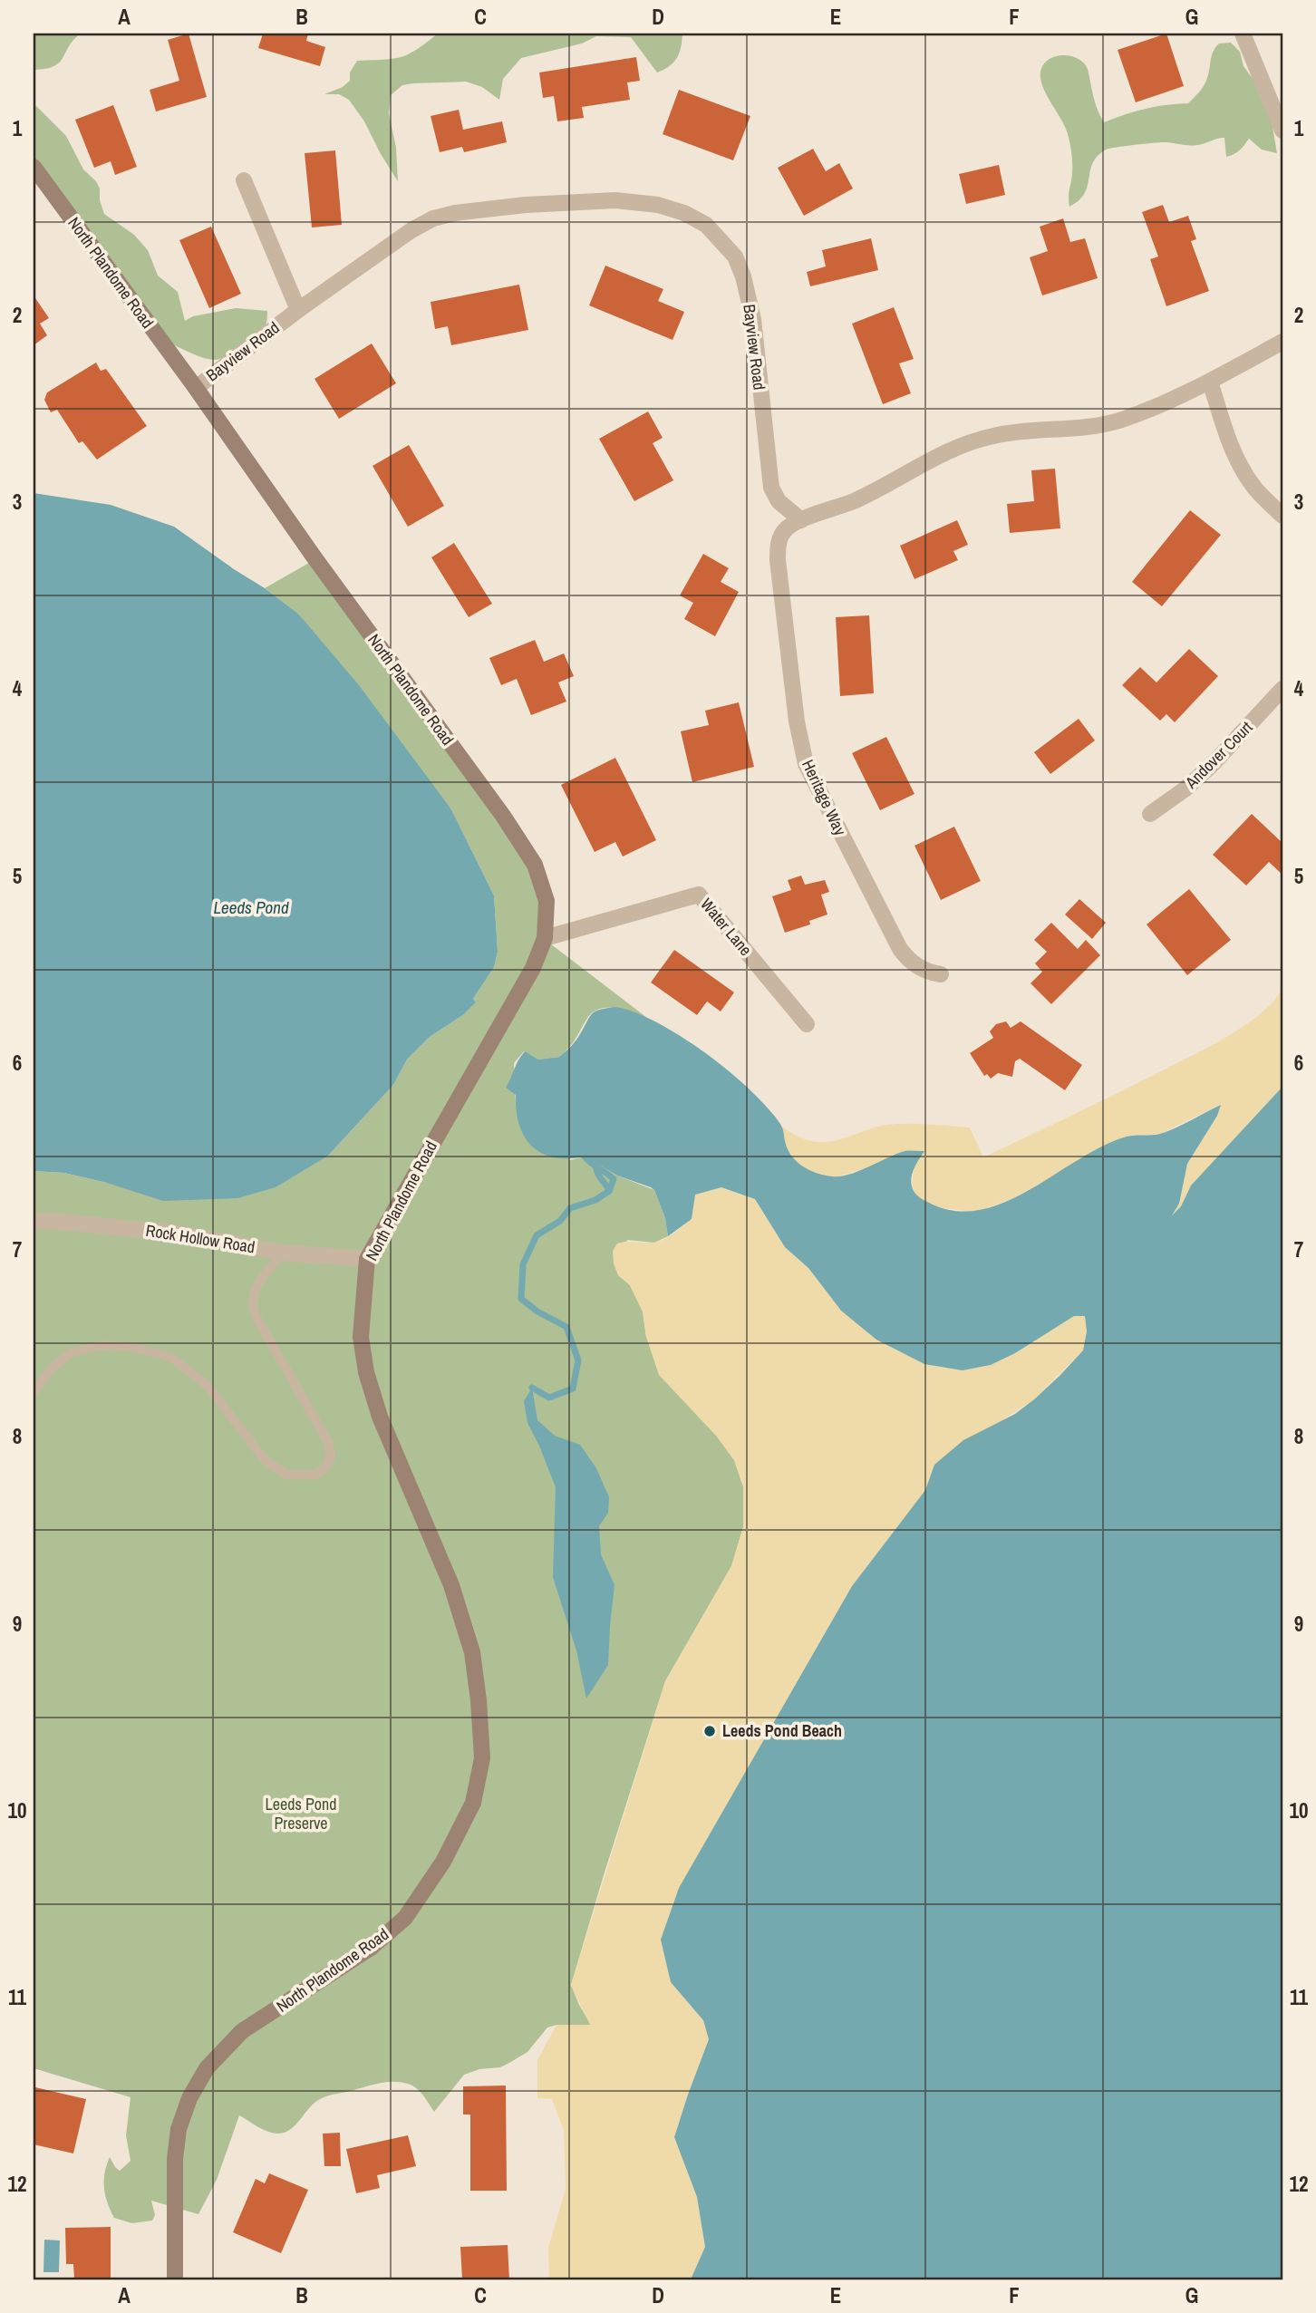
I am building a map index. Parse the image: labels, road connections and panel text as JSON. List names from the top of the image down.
{
  "streets": {
    "main road": ["North Plandome Road"],
    "street": [
      "Bayview Road",
      "Andover Court",
      "Heritage Way",
      "Water Lane",
      "Rock Hollow Road"
    ]
  },
  "crossings": [
    ["North Plandome Road", "Bayview Road"],
    ["North Plandome Road", "Water Lane"],
    ["North Plandome Road", "Rock Hollow Road"],
    ["Bayview Road", "Heritage Way"]
  ],
  "water": ["Leeds Pond"],
  "parks": ["Leeds Pond Preserve"],
  "places": ["Leeds Pond Beach"],
  "grid": {
    "columns": [
      "A",
      "B",
      "C",
      "D",
      "E",
      "F",
      "G"
    ],
    "rows": [
      "1",
      "2",
      "3",
      "4",
      "5",
      "6",
      "7",
      "8",
      "9",
      "10",
      "11",
      "12"
    ]
  }
}
